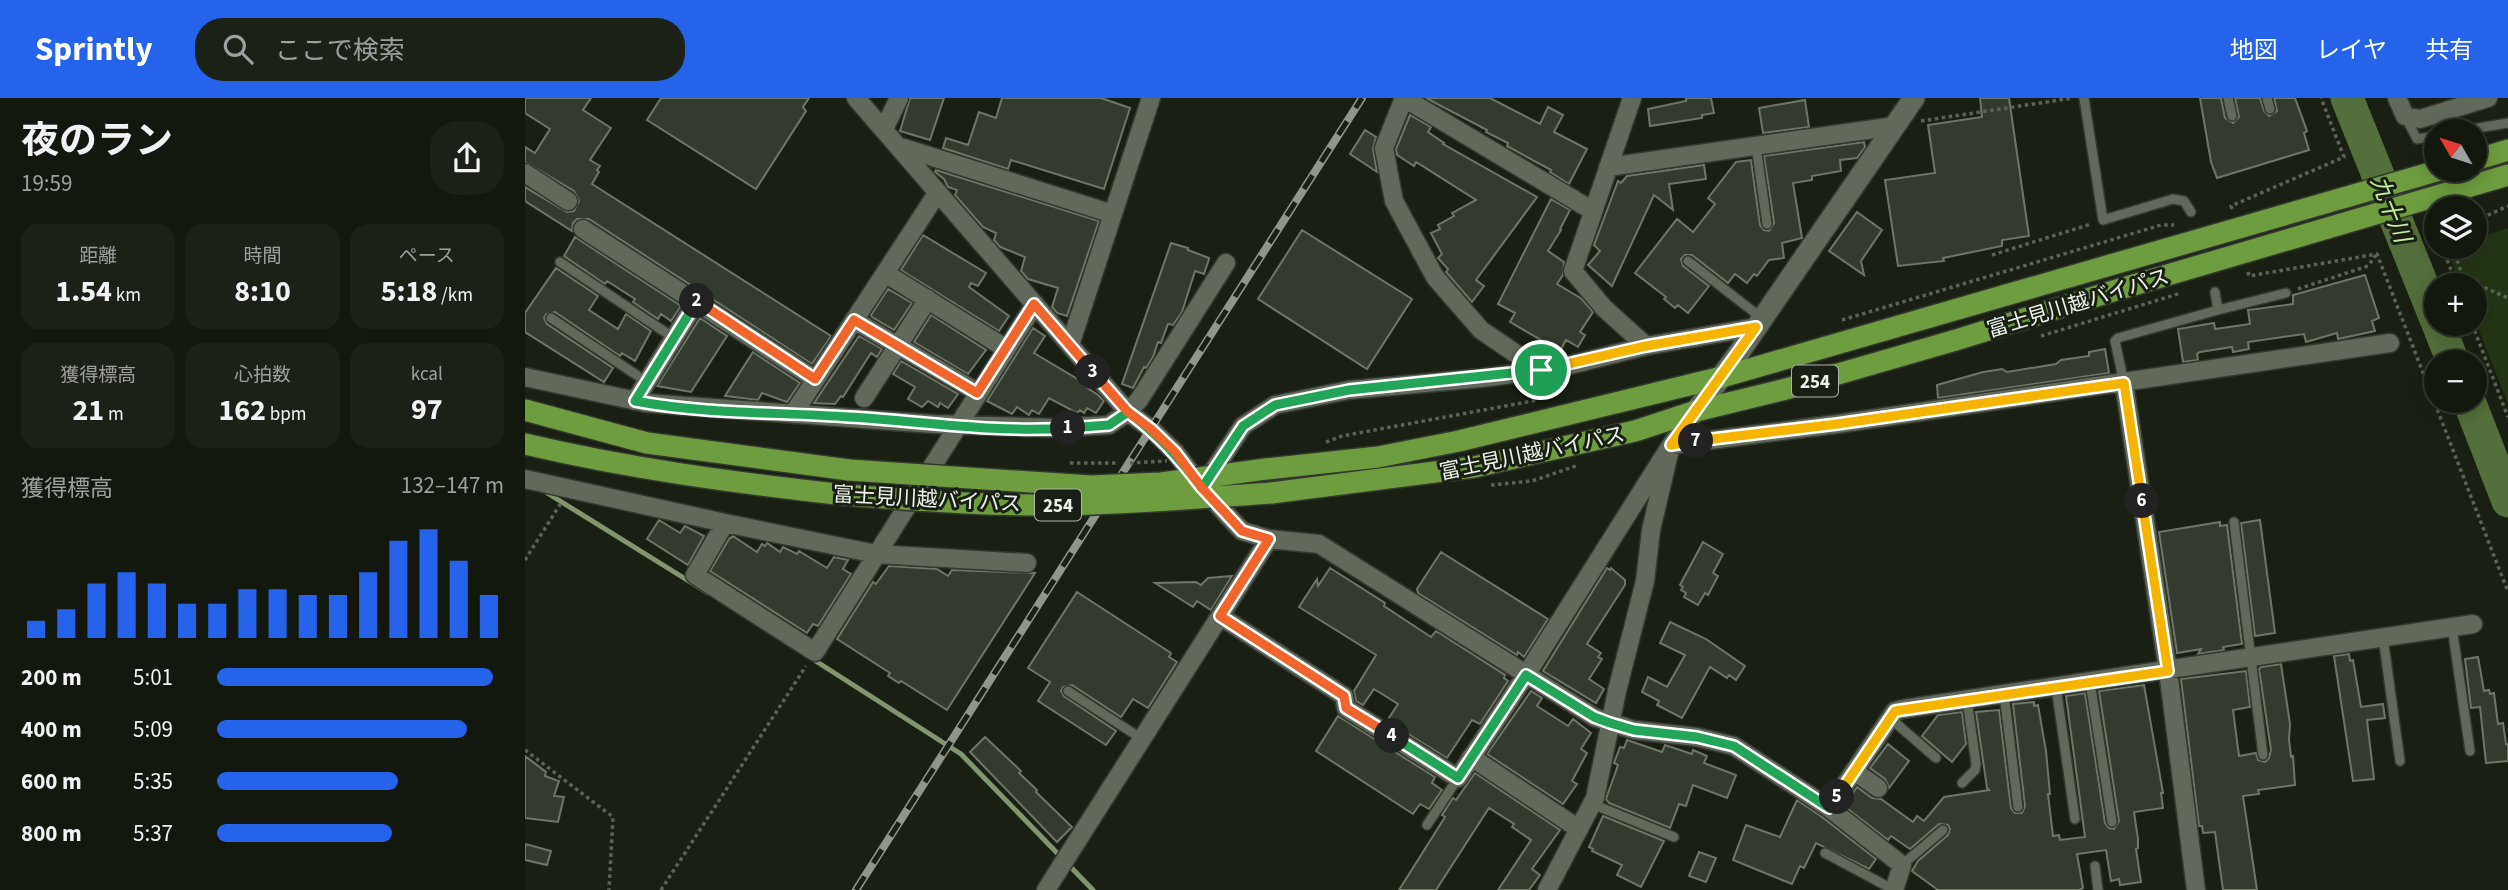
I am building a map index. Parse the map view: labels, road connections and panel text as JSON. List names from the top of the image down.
{
  "streets": {
    "highway": ["富士見川越バイパス", "254"]
  },
  "water": ["九十川"],
  "north": "top left",
  "page": {
    "header": "Sprintly",
    "search": "ここで検索",
    "nav": ["地図", "レイヤ", "共有"],
    "heading": ["夜のラン", "19:59"],
    "map_buttons": ["+", "−"],
    "stats": [
      ["距離", "1.54 km"],
      ["時間", "8:10"],
      ["ペース", "5:18 /km"],
      ["獲得標高", "21 m"],
      ["心拍数", "162 bpm"],
      ["kcal", "97"]
    ],
    "pins": [
      "2",
      "3",
      "1",
      "7",
      "6",
      "4",
      "5"
    ],
    "chart": ["獲得標高", "132–147 m"],
    "list": [
      {
        "name": "200 m",
        "note": "5:01"
      },
      {
        "name": "400 m",
        "note": "5:09"
      },
      {
        "name": "600 m",
        "note": "5:35"
      },
      {
        "name": "800 m",
        "note": "5:37"
      }
    ]
  }
}
